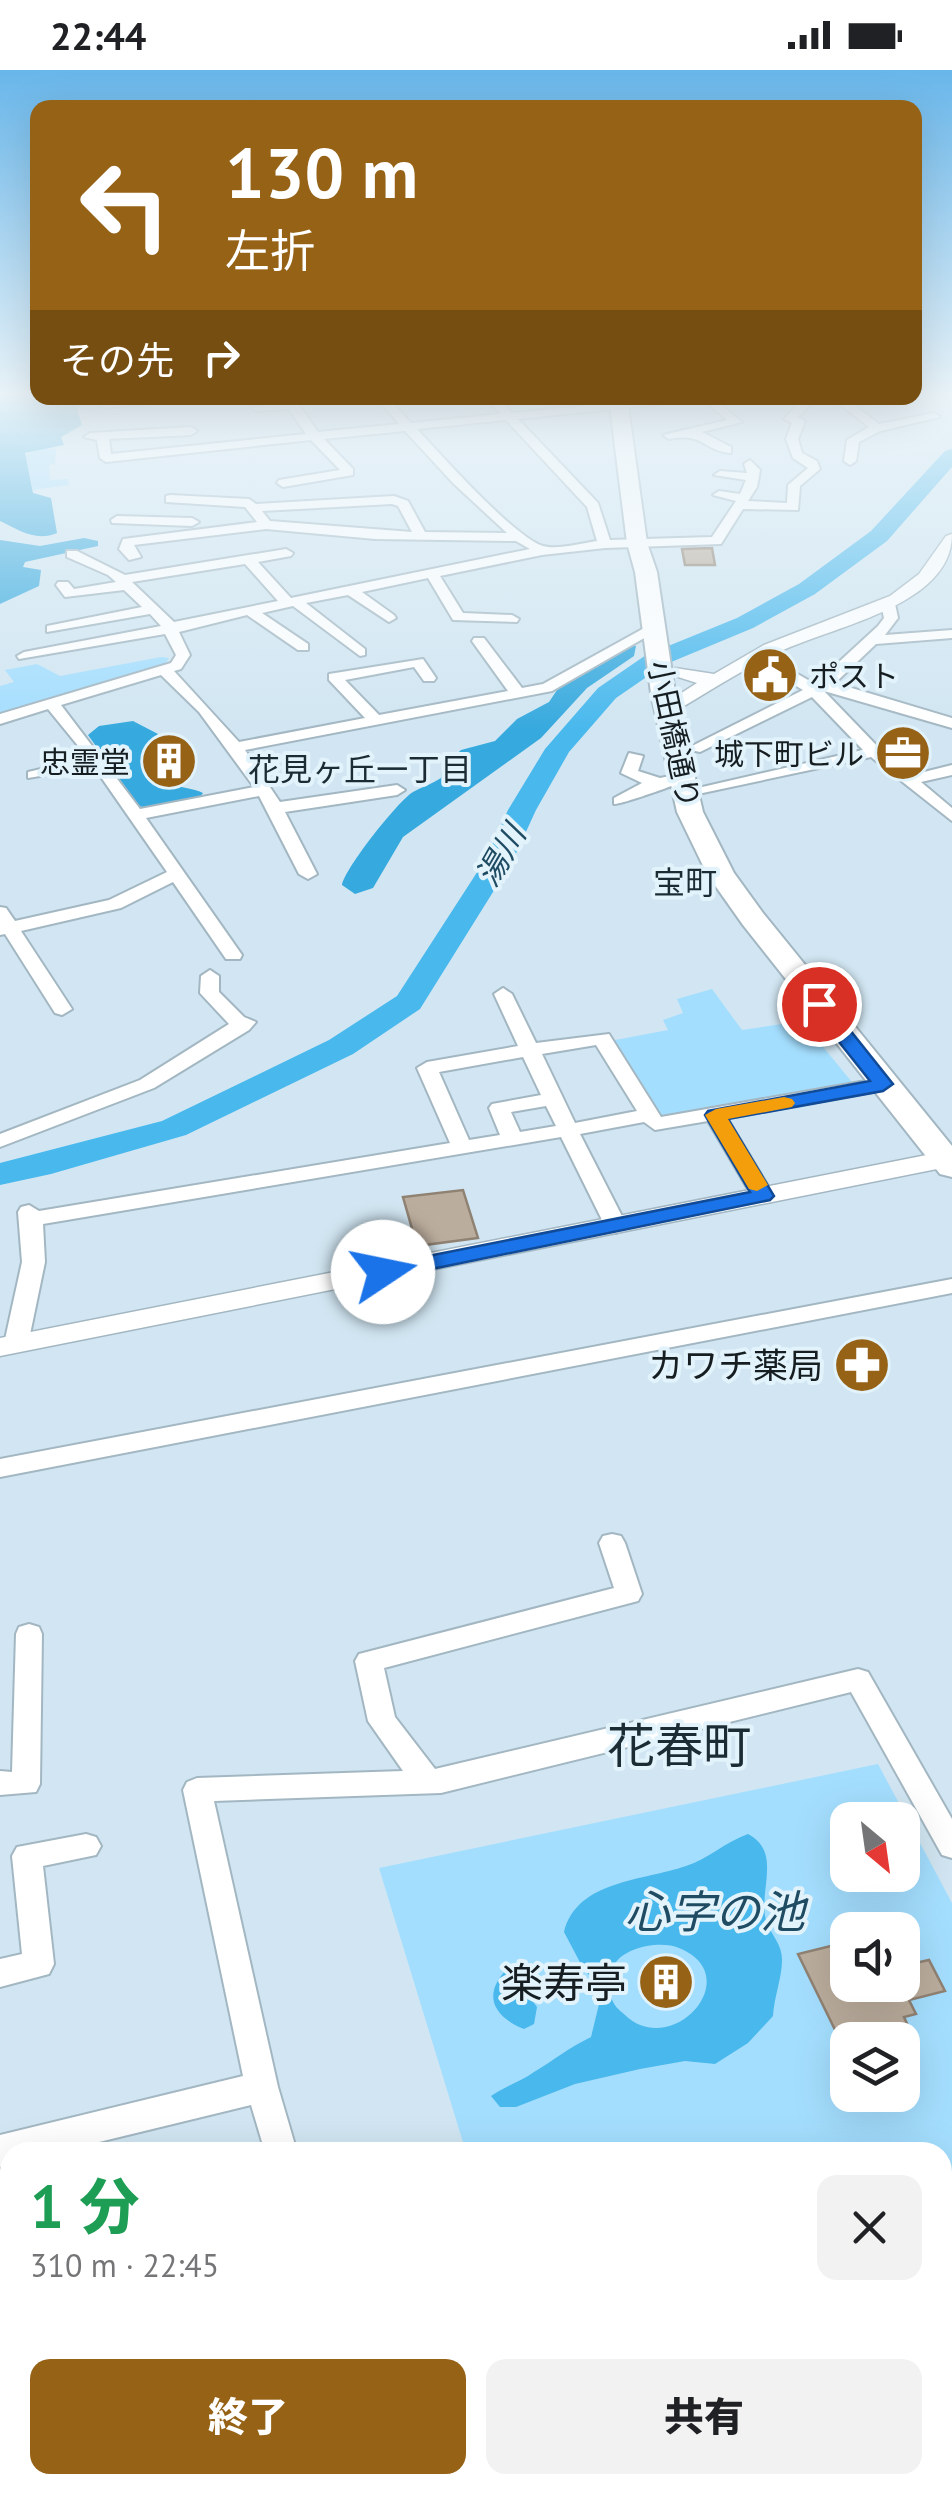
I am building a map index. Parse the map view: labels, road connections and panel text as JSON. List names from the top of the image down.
{
  "streets": {
    "main road": ["小田橋通り"]
  },
  "districts": ["花見ヶ丘一丁目", "宝町", "花春町"],
  "water": ["湯川", "心字の池"],
  "places": {
    "public building": ["ポスト"],
    "office": ["城下町ビル"],
    "building": ["忠霊堂", "楽寿亭"],
    "pharmacy": ["カワチ薬局"]
  },
  "north": "bottom right",
  "page": {
    "status": "22:44",
    "turn": ["130 m", "左折"],
    "then": "その先",
    "heading": ["1 分", "310 m · 22:45"],
    "buttons": ["終了", "共有"]
  }
}
